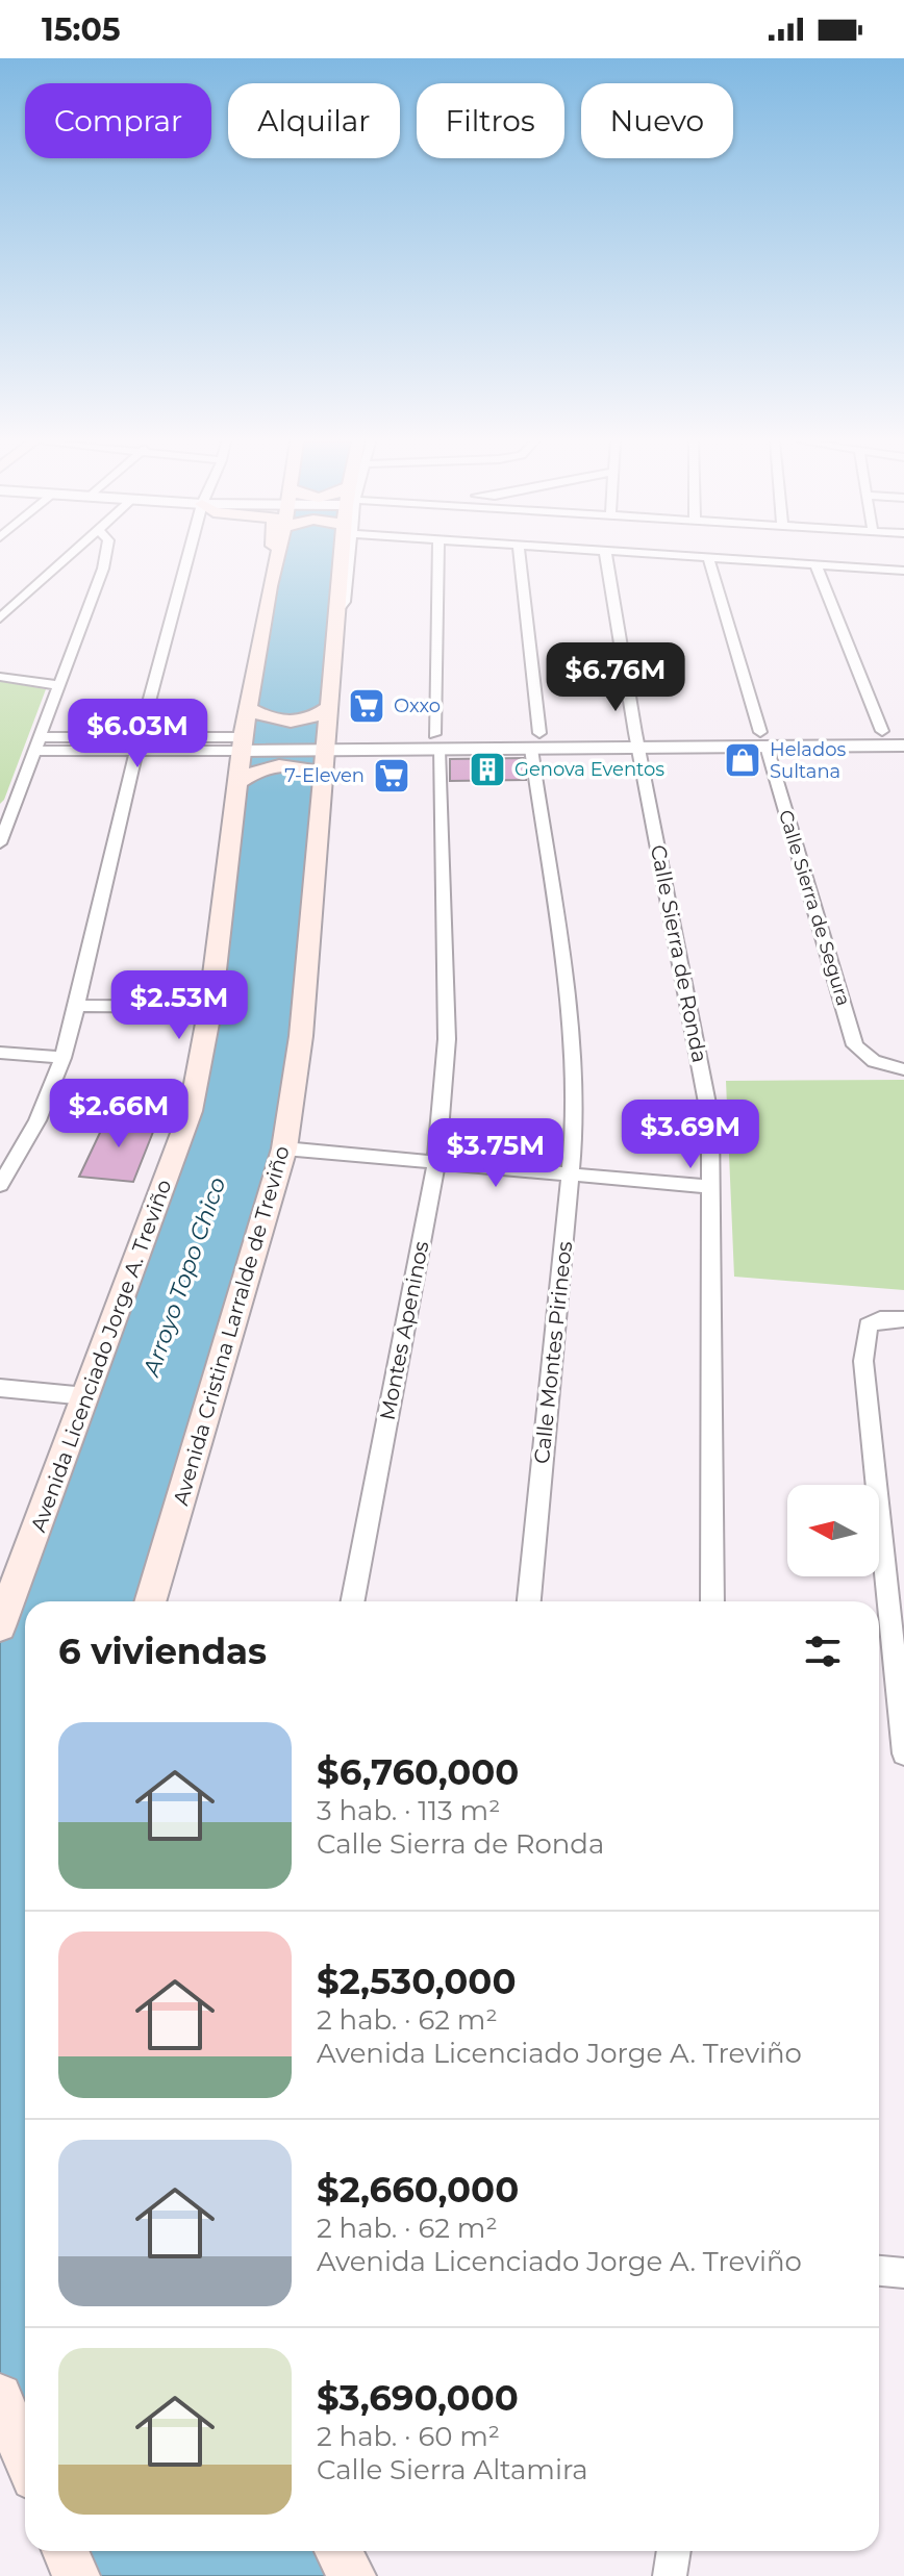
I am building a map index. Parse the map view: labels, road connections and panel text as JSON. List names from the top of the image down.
{
  "streets": {
    "main road": ["Avenida Cristina Larralde de Treviño", "Avenida Licenciado Jorge A. Treviño"],
    "street": [
      "Calle Sierra de Segura",
      "Calle Sierra de Ronda",
      "Montes Apeninos",
      "Calle Montes Pirineos"
    ]
  },
  "water": ["Arroyo Topo Chico"],
  "places": {
    "supermarket": ["Oxxo", "7-Eleven"],
    "shop": ["Helados Sultana"],
    "building": ["Genova Eventos"]
  },
  "north": "left",
  "page": {
    "status": "15:05",
    "chip": [
      "Comprar",
      "Alquilar",
      "Filtros",
      "Nuevo"
    ],
    "price": [
      "$6.76M",
      "$6.03M",
      "$2.53M",
      "$2.66M",
      "$3.69M",
      "$3.75M"
    ],
    "heading": "6 viviendas",
    "list": [
      {
        "name": "$6,760,000",
        "note": "3 hab. · 113 m² · Calle Sierra de Ronda"
      },
      {
        "name": "$2,530,000",
        "note": "2 hab. · 62 m² · Avenida Licenciado Jorge A. Treviño"
      },
      {
        "name": "$2,660,000",
        "note": "2 hab. · 62 m² · Avenida Licenciado Jorge A. Treviño"
      },
      {
        "name": "$3,690,000",
        "note": "2 hab. · 60 m² · Calle Sierra Altamira"
      }
    ]
  }
}
